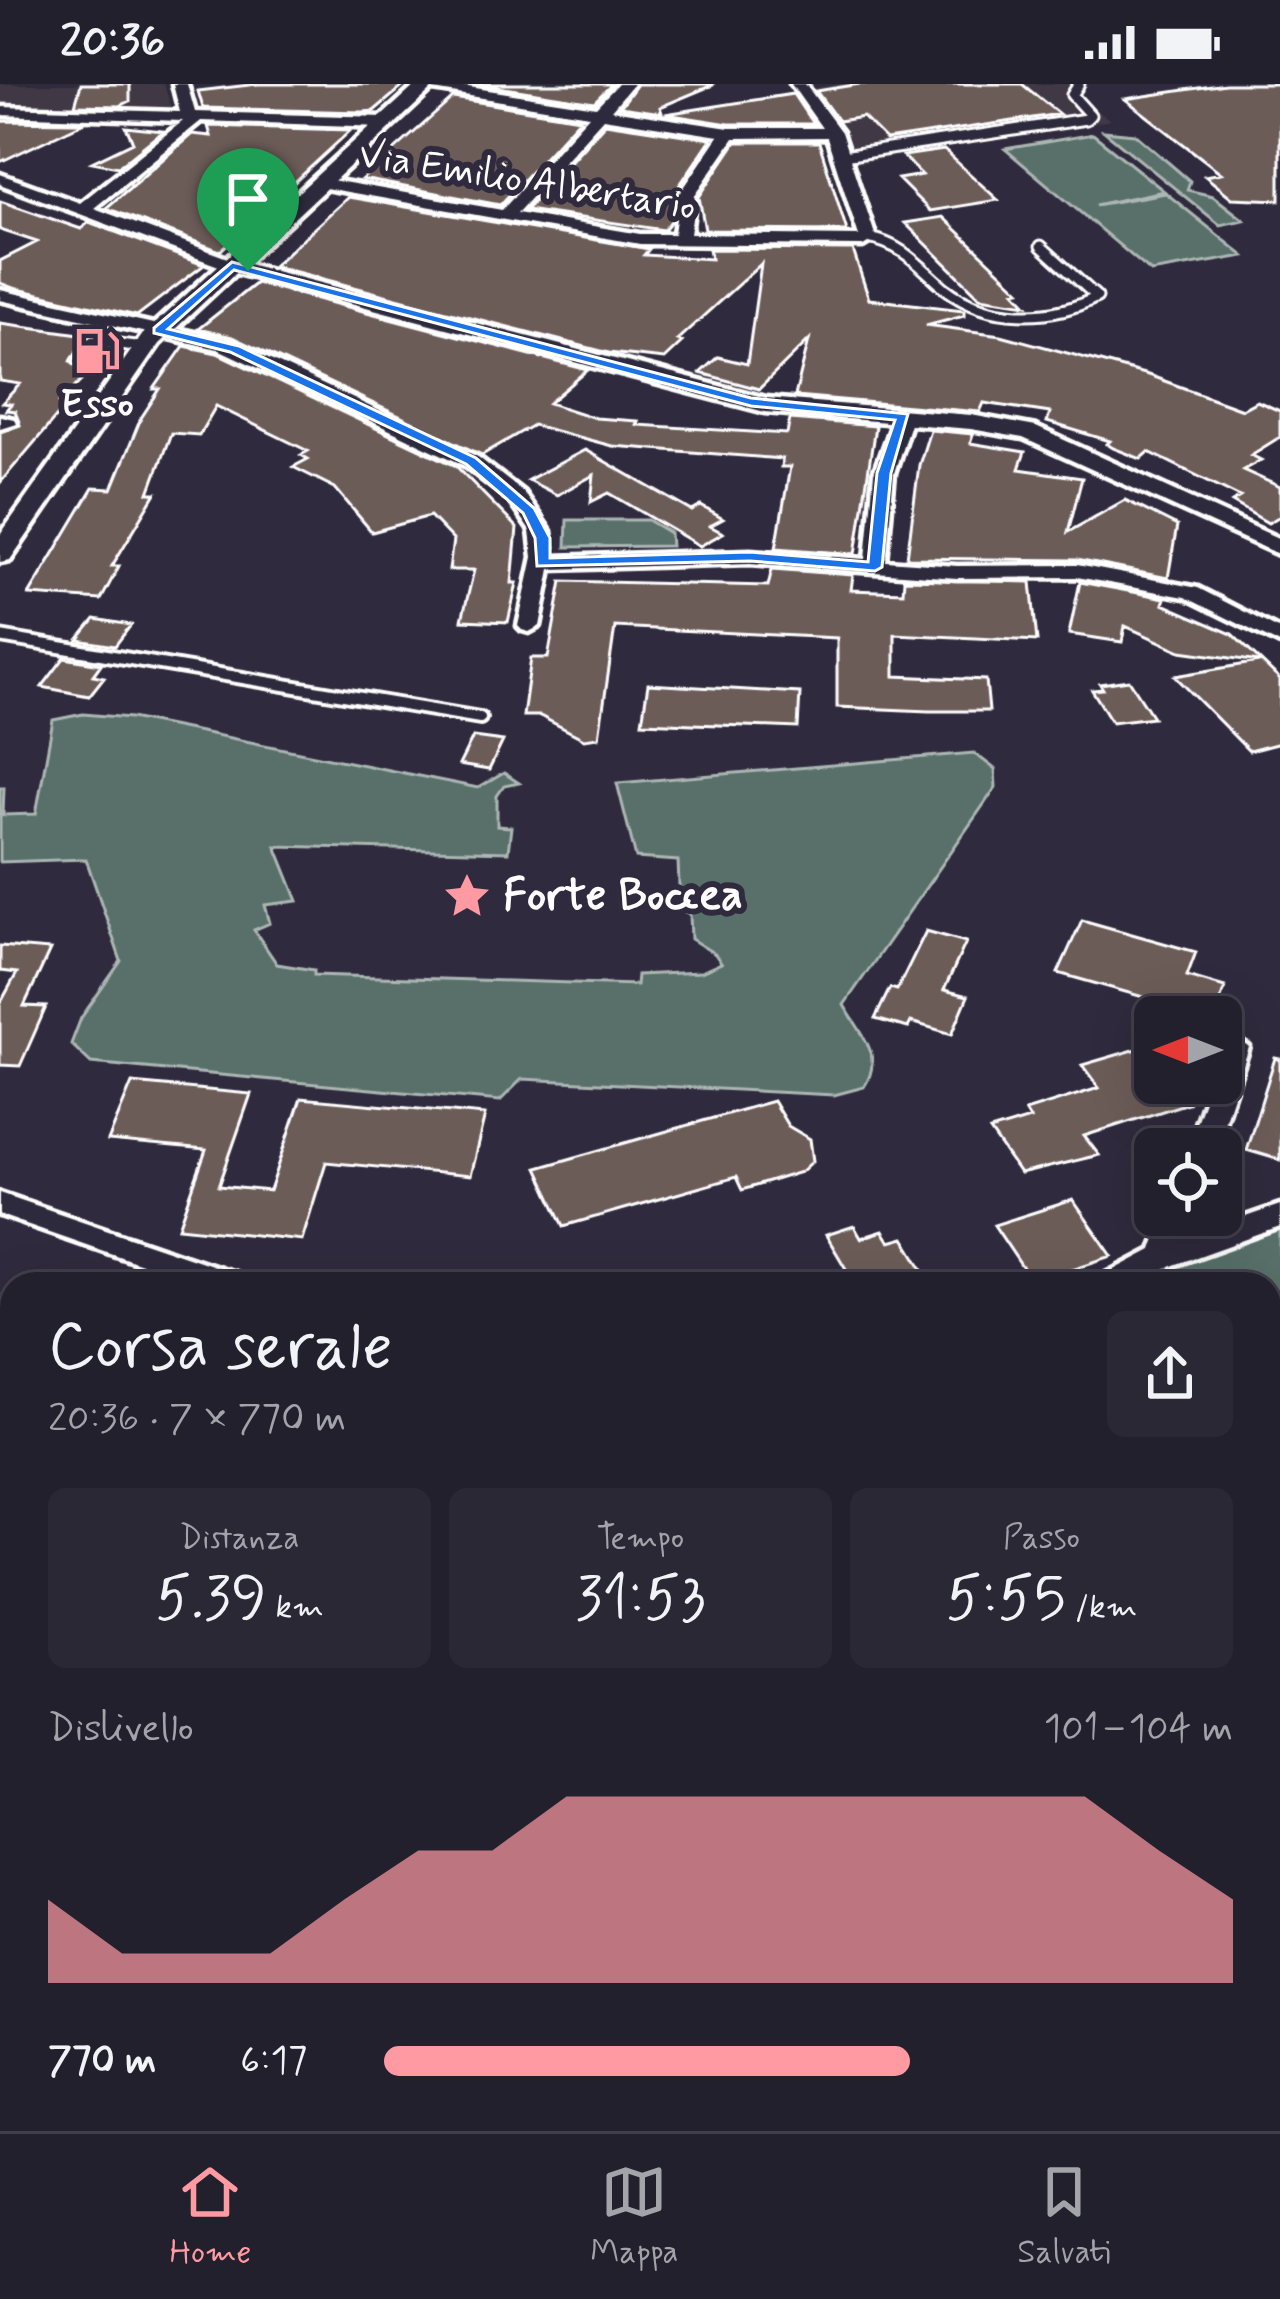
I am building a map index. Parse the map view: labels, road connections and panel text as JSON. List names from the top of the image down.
{
  "streets": {
    "street": ["Via Emilio Albertario"]
  },
  "places": {
    "fuel station": ["Esso"],
    "place": ["Forte Boccea"]
  },
  "north": "left",
  "page": {
    "status": "20:36",
    "heading": ["Corsa serale", "20:36 · 7 × 770 m"],
    "stats": [
      ["Distanza", "5.39 km"],
      ["Tempo", "31:53"],
      ["Passo", "5:55 /km"]
    ],
    "chart": ["Dislivello", "101–104 m"],
    "list": [
      {
        "name": "770 m",
        "note": "6:17"
      }
    ],
    "tabs": ["Home", "Mappa", "Salvati"]
  }
}
